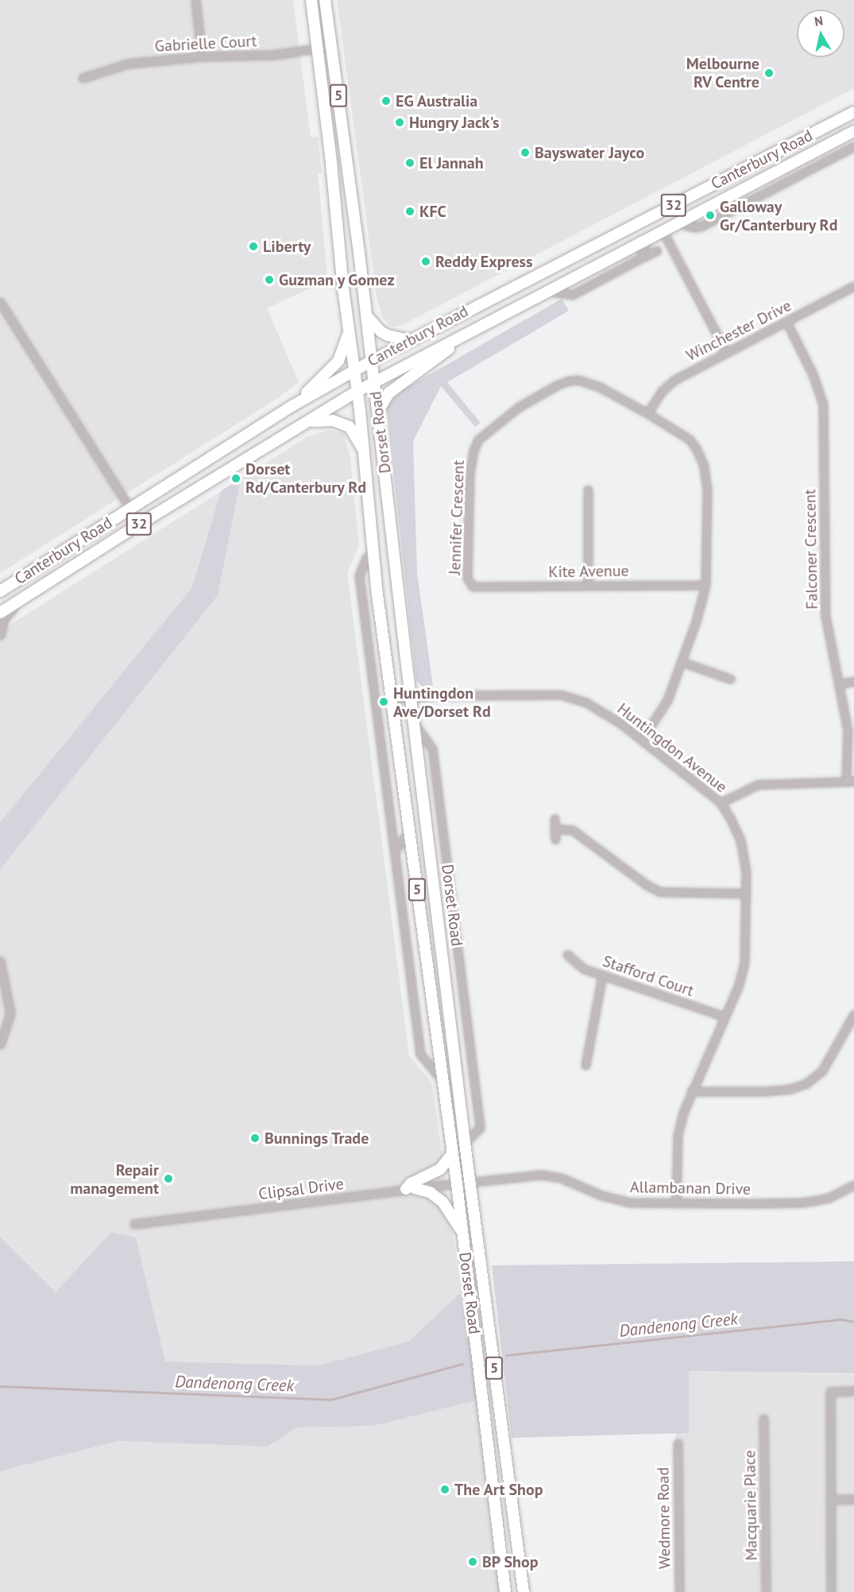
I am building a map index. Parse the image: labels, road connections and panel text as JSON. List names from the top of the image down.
{
  "streets": {
    "main road": [
      "5",
      "Canterbury Road",
      "32",
      "Dorset Road"
    ],
    "street": [
      "Gabrielle Court",
      "Winchester Drive",
      "Jennifer Crescent",
      "Falconer Crescent",
      "Kite Avenue",
      "Huntingdon Avenue",
      "Stafford Court",
      "Allambanan Drive",
      "Clipsal Drive",
      "Macquarie Place",
      "Wedmore Road"
    ]
  },
  "crossings": [
    ["Gabrielle Court", "Dorset Road"],
    ["Canterbury Road", "Dorset Road"],
    ["Winchester Drive", "Jennifer Crescent"],
    ["Winchester Drive", "Falconer Crescent"],
    ["Dorset Road", "Huntingdon Avenue"],
    ["Dorset Road", "Allambanan Drive"],
    ["Dorset Road", "Clipsal Drive"],
    ["Jennifer Crescent", "Kite Avenue"],
    ["Jennifer Crescent", "Huntingdon Avenue"],
    ["Huntingdon Avenue", "Stafford Court"],
    ["Huntingdon Avenue", "Allambanan Drive"],
    ["Allambanan Drive", "Clipsal Drive"]
  ],
  "water": ["Dandenong Creek"],
  "places": [
    "Melbourne RV Centre",
    "EG Australia",
    "Hungry Jack's",
    "Bayswater Jayco",
    "El Jannah",
    "KFC",
    "Galloway Gr/Canterbury Rd",
    "Liberty",
    "Reddy Express",
    "Guzman y Gomez",
    "Dorset Rd/Canterbury Rd",
    "Huntingdon Ave/Dorset Rd",
    "Bunnings Trade",
    "Repair management",
    "The Art Shop",
    "BP Shop"
  ],
  "north": "top"
}
